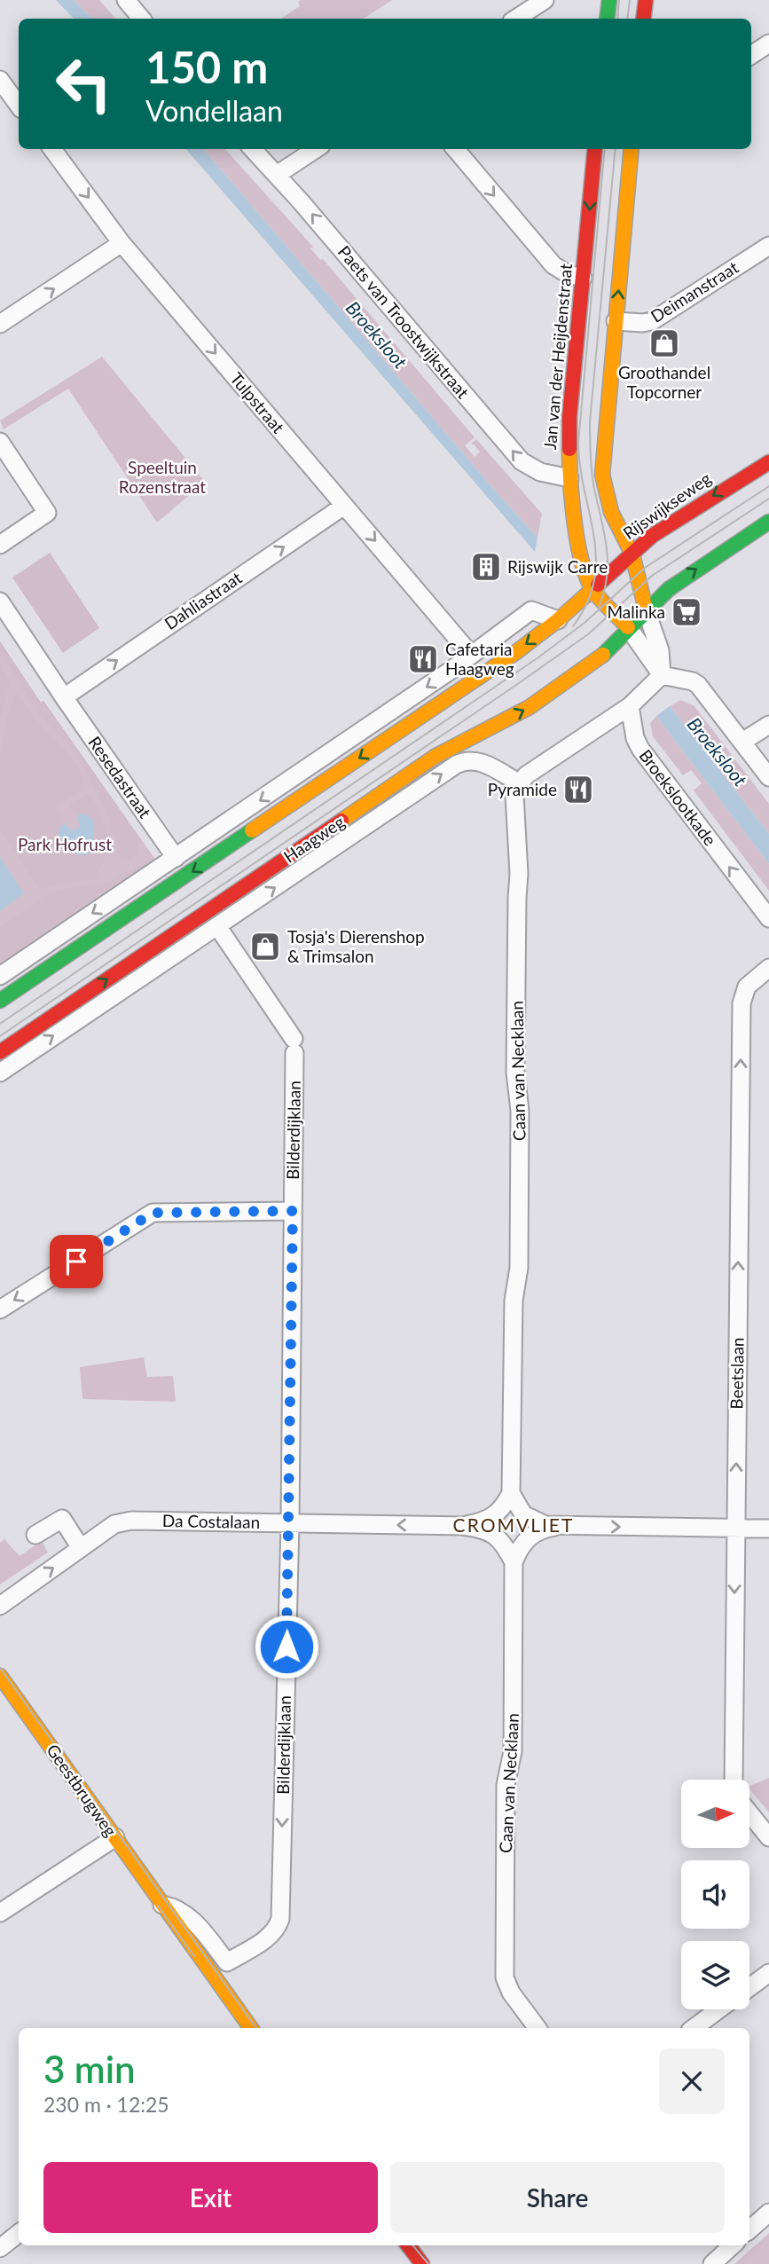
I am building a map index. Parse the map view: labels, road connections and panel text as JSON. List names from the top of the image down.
{
  "streets": {
    "main road": [
      "Jan van der Heijdenstraat",
      "Rijswijkseweg",
      "Haagweg",
      "Geestbrugweg"
    ],
    "street": [
      "Deimanstraat",
      "Paets van Troostwijkstraat",
      "Tulpstraat",
      "Dahliastraat",
      "Resedastraat",
      "Broekslootkade",
      "Caan van Necklaan",
      "Bilderdijklaan",
      "Beetslaan",
      "Da Costalaan"
    ]
  },
  "crossings": [
    ["Paets van Troostwijkstraat", "Jan van der Heijdenstraat"],
    ["Jan van der Heijdenstraat", "Rijswijkseweg"],
    ["Jan van der Heijdenstraat", "Haagweg"],
    ["Tulpstraat", "Dahliastraat"],
    ["Dahliastraat", "Resedastraat"],
    ["Haagweg", "Caan van Necklaan"],
    ["Haagweg", "Bilderdijklaan"],
    ["Caan van Necklaan", "Da Costalaan"],
    ["Bilderdijklaan", "Da Costalaan"],
    ["Bilderdijklaan", "Geestbrugweg"]
  ],
  "one_way": ["Tulpstraat", "Dahliastraat", "Bilderdijklaan"],
  "districts": ["CROMVLIET"],
  "water": ["Broeksloot"],
  "parks": ["Speeltuin Rozenstraat", "Park Hofrust"],
  "places": {
    "shop": ["Groothandel Topcorner", "Tosja's Dierenshop & Trimsalon"],
    "building": ["Rijswijk Carre"],
    "supermarket": ["Malinka"],
    "restaurant": ["Cafetaria Haagweg", "Pyramide"]
  },
  "north": "right",
  "page": {
    "turn": ["150 m", "Vondellaan"],
    "heading": ["3 min", "230 m · 12:25"],
    "buttons": ["Exit", "Share"]
  }
}
